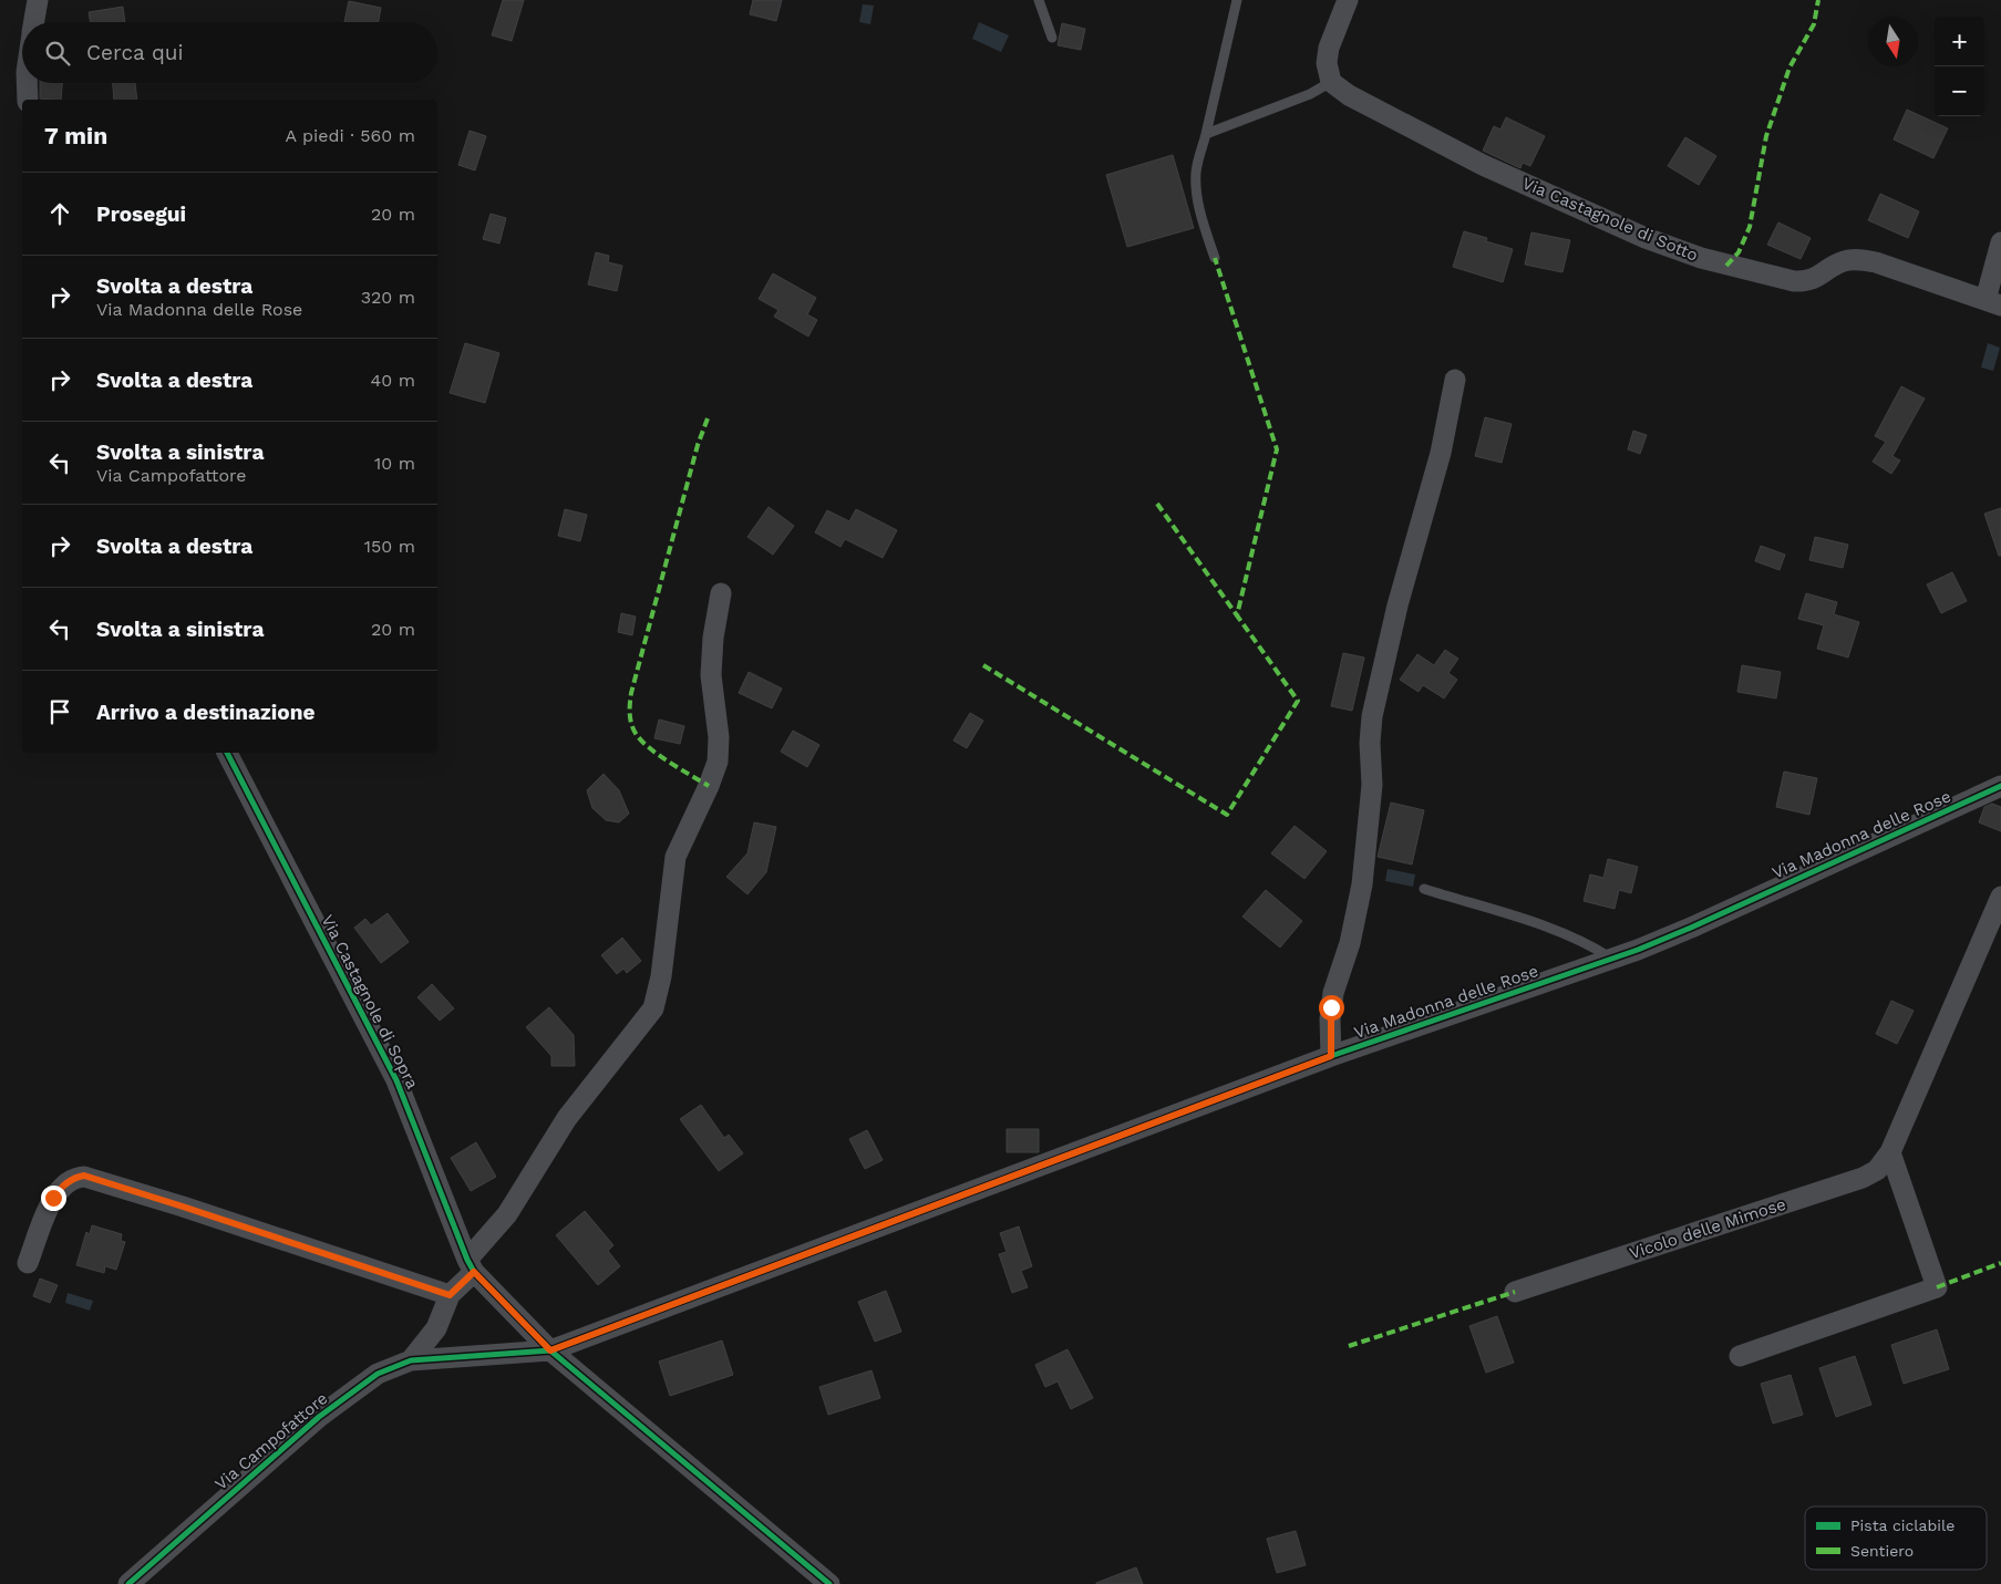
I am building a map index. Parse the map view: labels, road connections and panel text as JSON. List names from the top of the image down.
{
  "streets": {
    "street": [
      "Via Castagnole di Sotto",
      "Via Madonna delle Rose",
      "Via Castagnole di Sopra",
      "Vicolo delle Mimose",
      "Via Campofattore"
    ]
  },
  "crossings": [
    ["Via Madonna delle Rose", "Via Campofattore"],
    ["Via Castagnole di Sopra", "Via Campofattore"]
  ],
  "legend": ["Pista ciclabile", "Sentiero"],
  "north": "bottom",
  "page": {
    "map_buttons": ["+", "−"],
    "search": "Cerca qui",
    "heading": ["7 min", "A piedi · 560 m"],
    "list": [
      ["Prosegui", "20 m"],
      ["Svolta a destra", "Via Madonna delle Rose", "320 m"],
      ["Svolta a destra", "40 m"],
      ["Svolta a sinistra", "Via Campofattore", "10 m"],
      ["Svolta a destra", "150 m"],
      ["Svolta a sinistra", "20 m"],
      "Arrivo a destinazione"
    ]
  }
}
